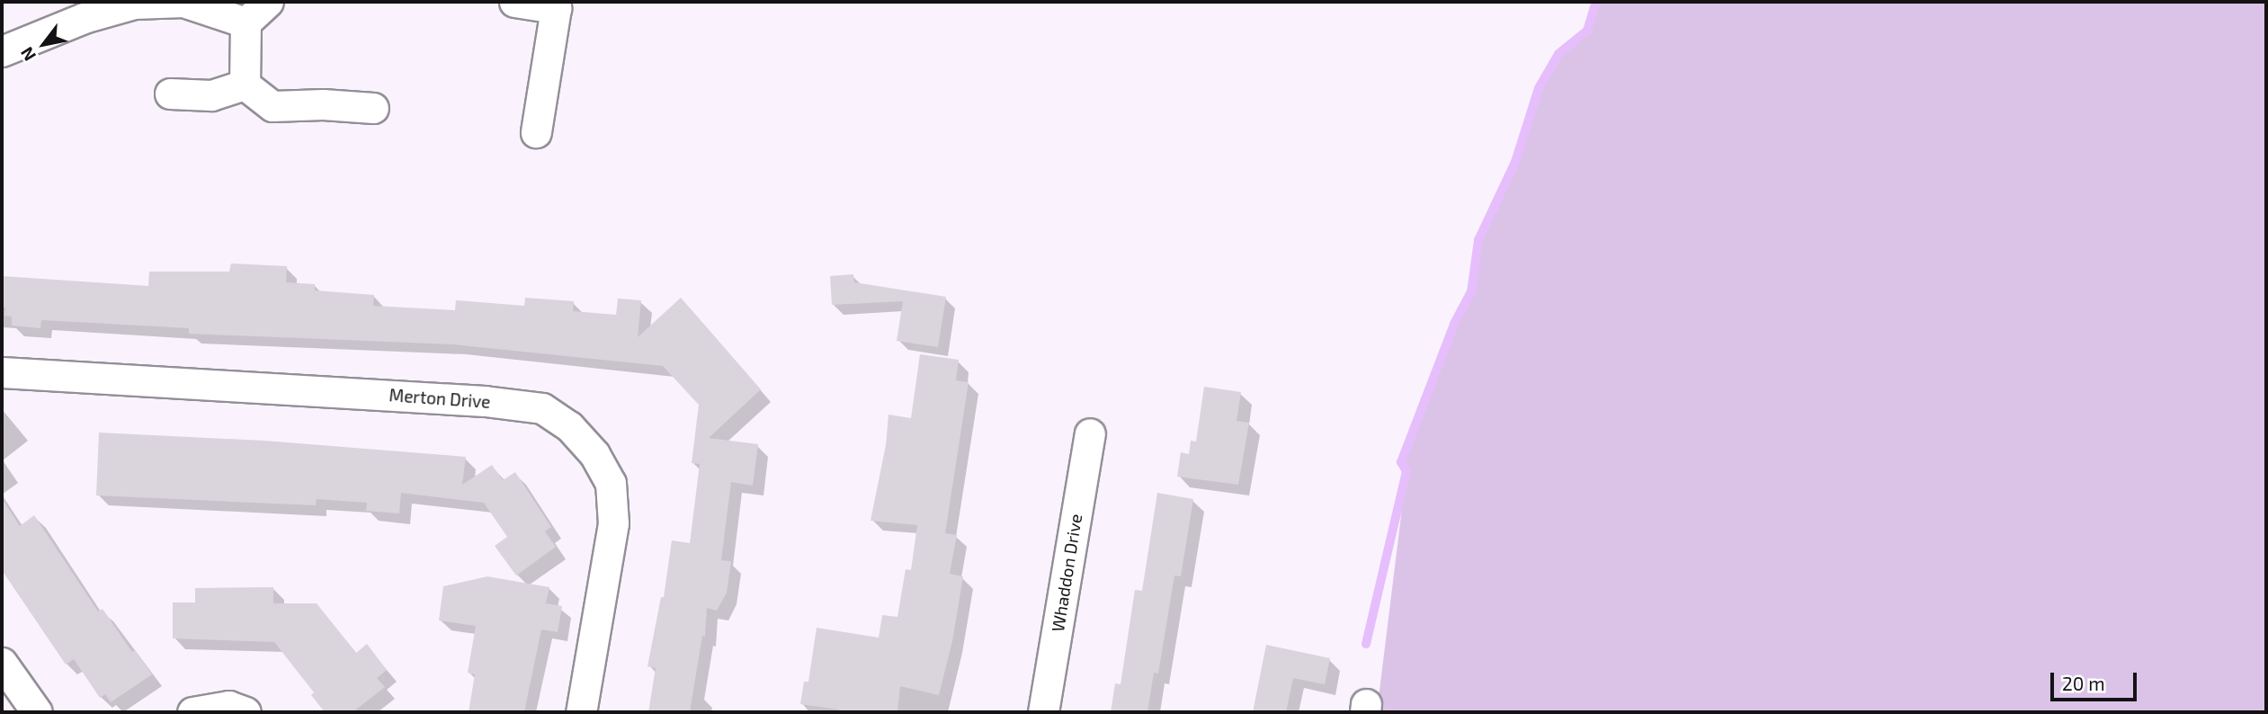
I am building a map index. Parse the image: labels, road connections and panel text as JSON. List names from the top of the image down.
{
  "streets": {
    "street": ["Merton Drive", "Whaddon Drive"]
  },
  "scale_bar": "20 m",
  "north": "bottom left"
}
